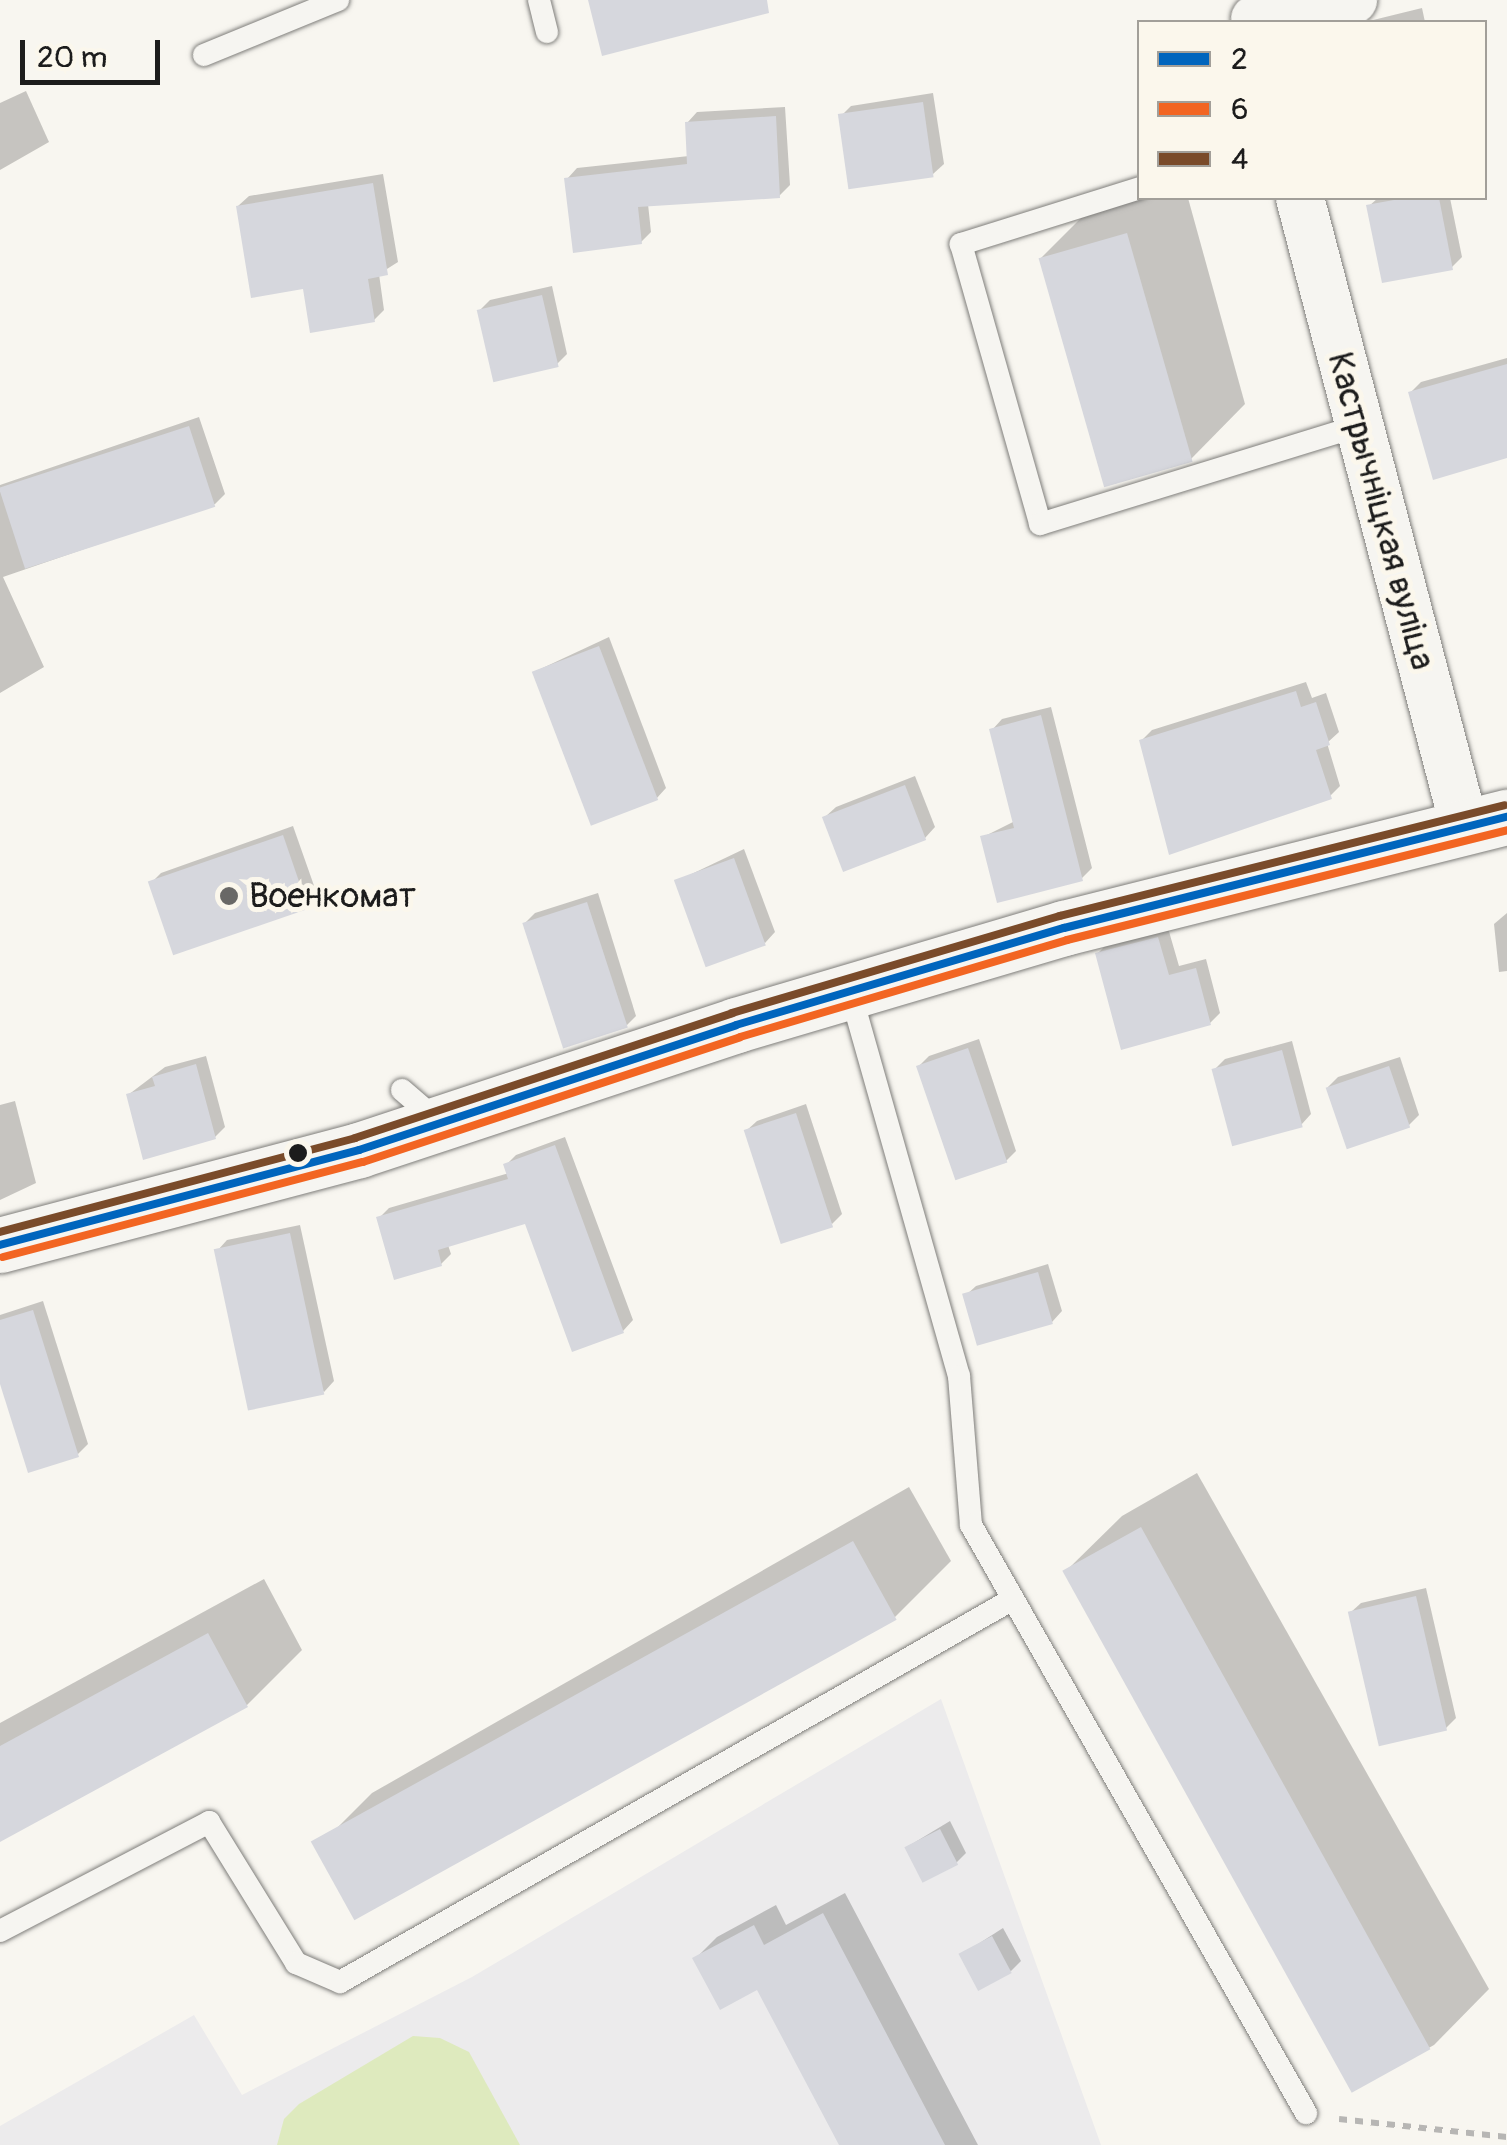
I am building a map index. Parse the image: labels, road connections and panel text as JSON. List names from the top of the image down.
{
  "streets": {
    "street": ["Кастрычніцкая вуліца"]
  },
  "places": ["Военкомат"],
  "lines": ["transit line 4", "transit line 2", "transit line 6"],
  "legend": ["2", "6", "4"],
  "scale_bar": "20 m"
}
